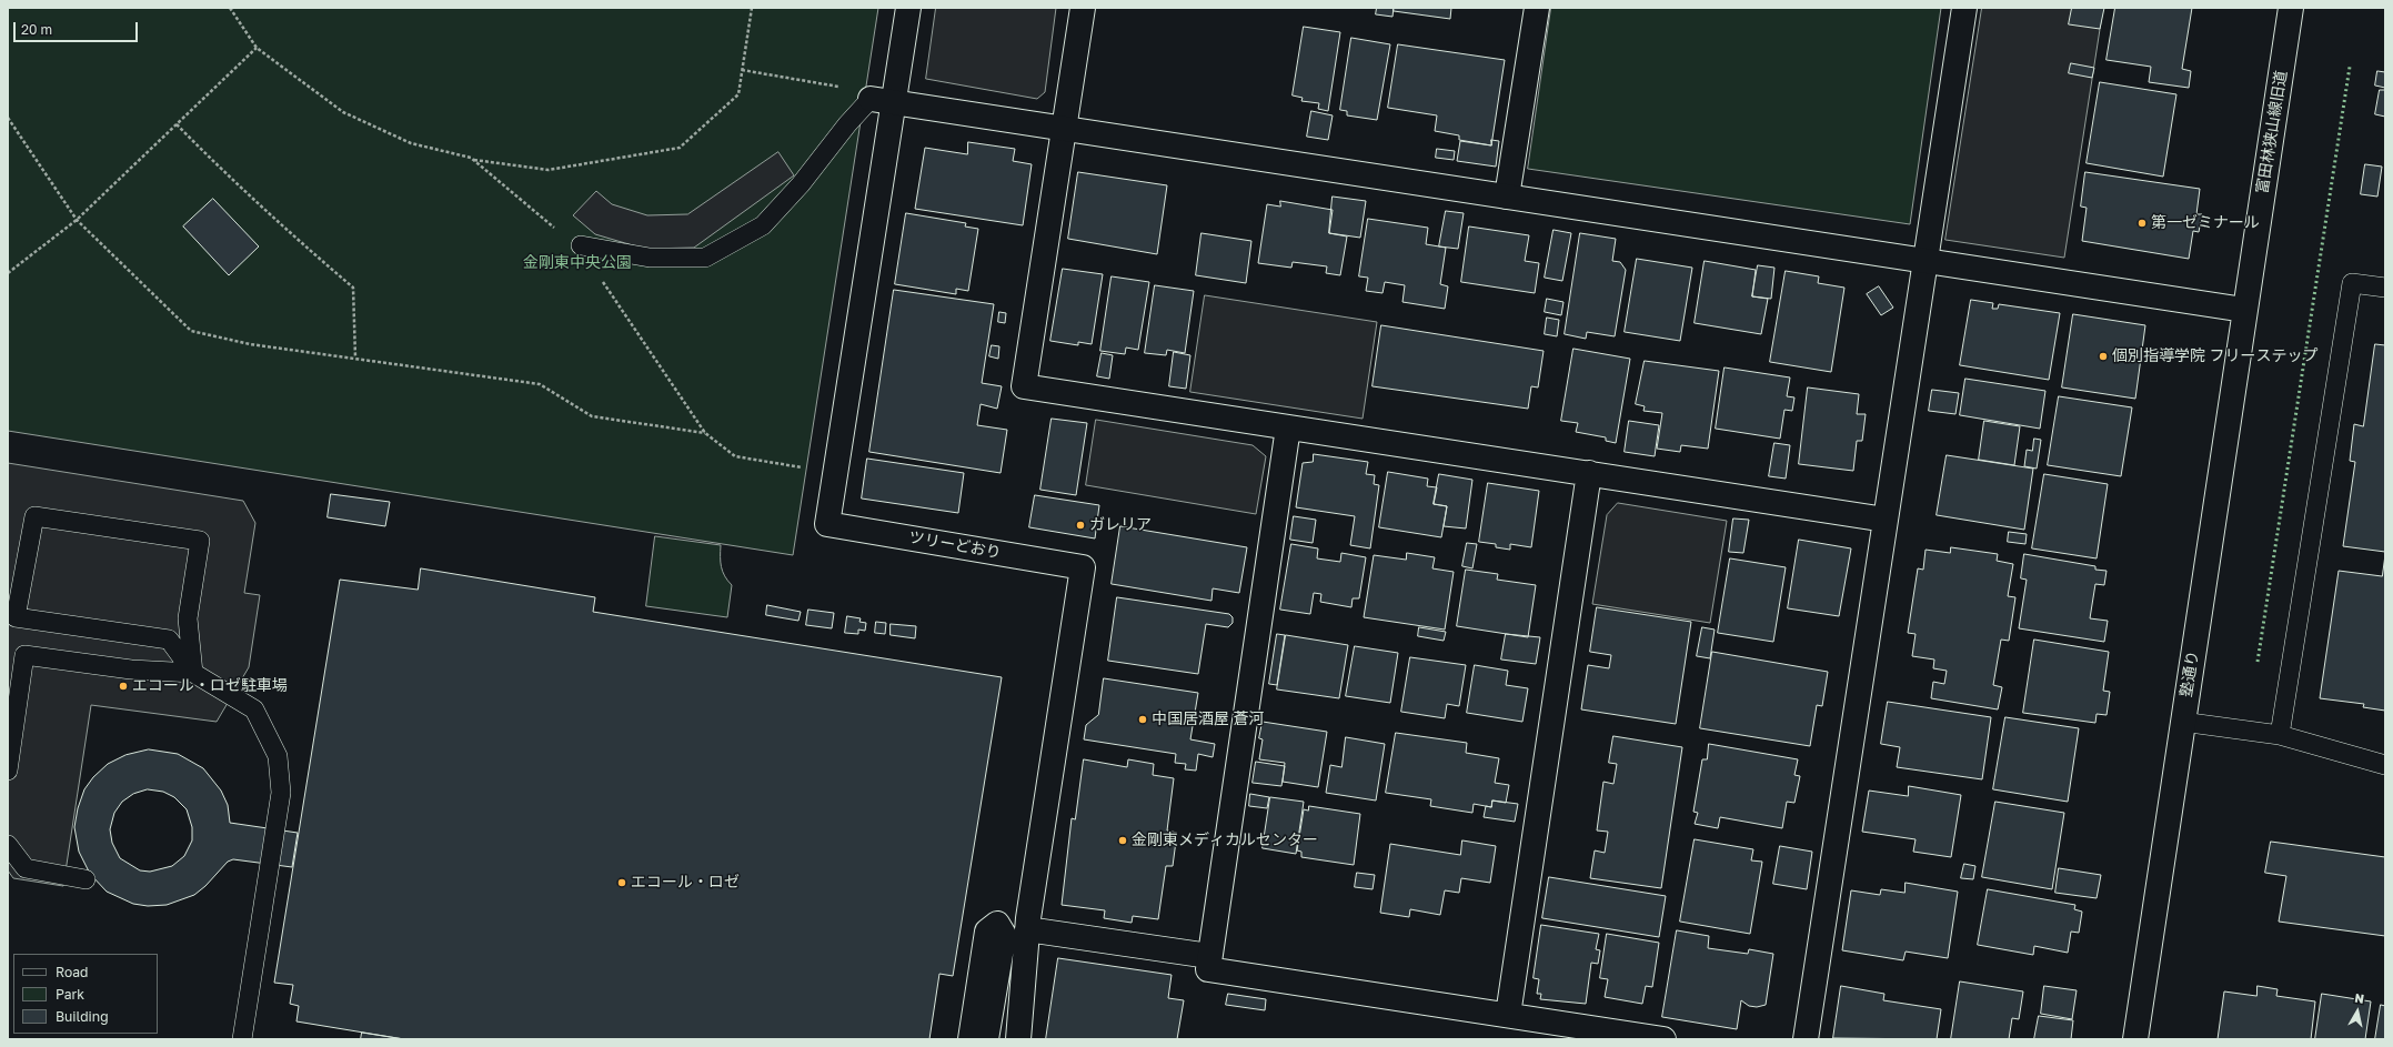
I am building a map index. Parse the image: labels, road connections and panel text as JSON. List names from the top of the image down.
{
  "streets": {
    "street": ["富田林狭山線旧道", "ツリーどおり", "塾通り"]
  },
  "crossings": [
    ["富田林狭山線旧道", "塾通り"]
  ],
  "parks": ["金剛東中央公園"],
  "places": [
    "第一ゼミナール",
    "個別指導学院 フリーステップ",
    "ガレリア",
    "エコール・ロゼ駐車場",
    "中国居酒屋 蒼河",
    "金剛東メディカルセンター",
    "エコール・ロゼ"
  ],
  "legend": ["Road", "Park", "Building"],
  "scale_bar": "20 m",
  "north": "top"
}
